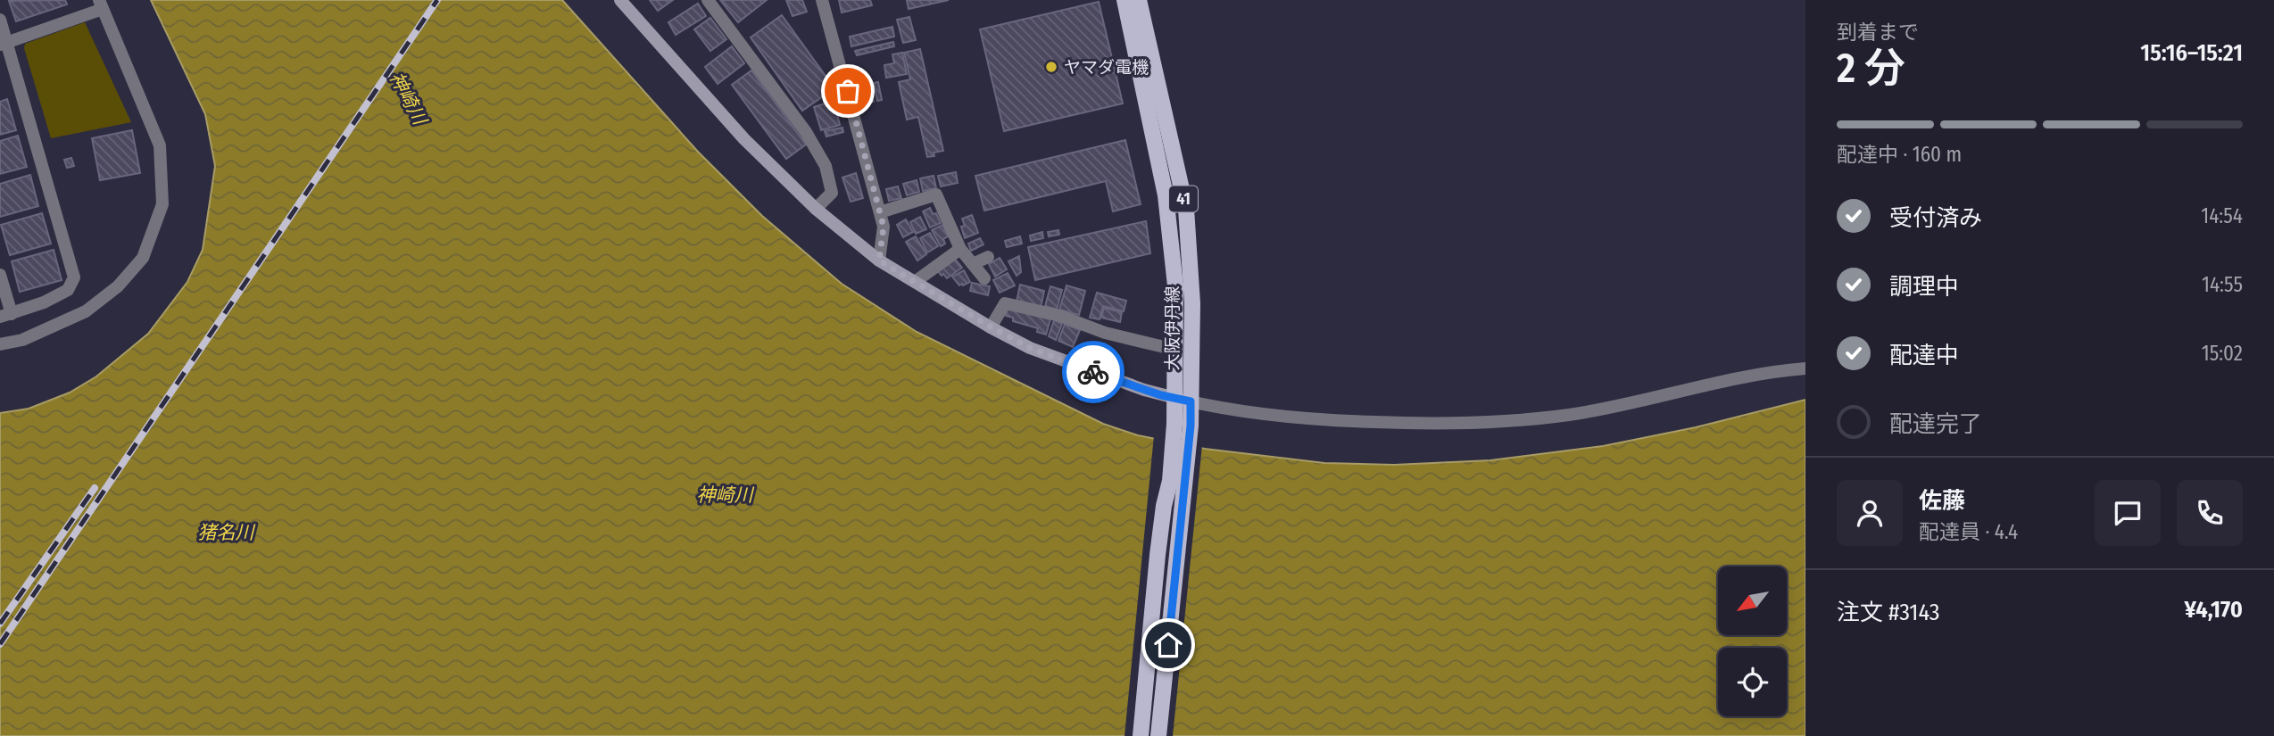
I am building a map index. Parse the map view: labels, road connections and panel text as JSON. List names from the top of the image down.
{
  "streets": {
    "main road": ["41", "大阪伊丹線"]
  },
  "water": ["神崎川", "猪名川"],
  "places": ["ヤマダ電機"],
  "north": "bottom left",
  "page": {
    "heading": ["2 分", "到着まで", "15:16–15:21"],
    "panel": [
      "佐藤",
      "配達員 · 4.4",
      "注文 #3143",
      "¥4,170"
    ],
    "bar": "配達中 · 160 m",
    "list": [
      ["受付済み", "14:54"],
      ["調理中", "14:55"],
      ["配達中", "15:02"],
      "配達完了"
    ]
  }
}
